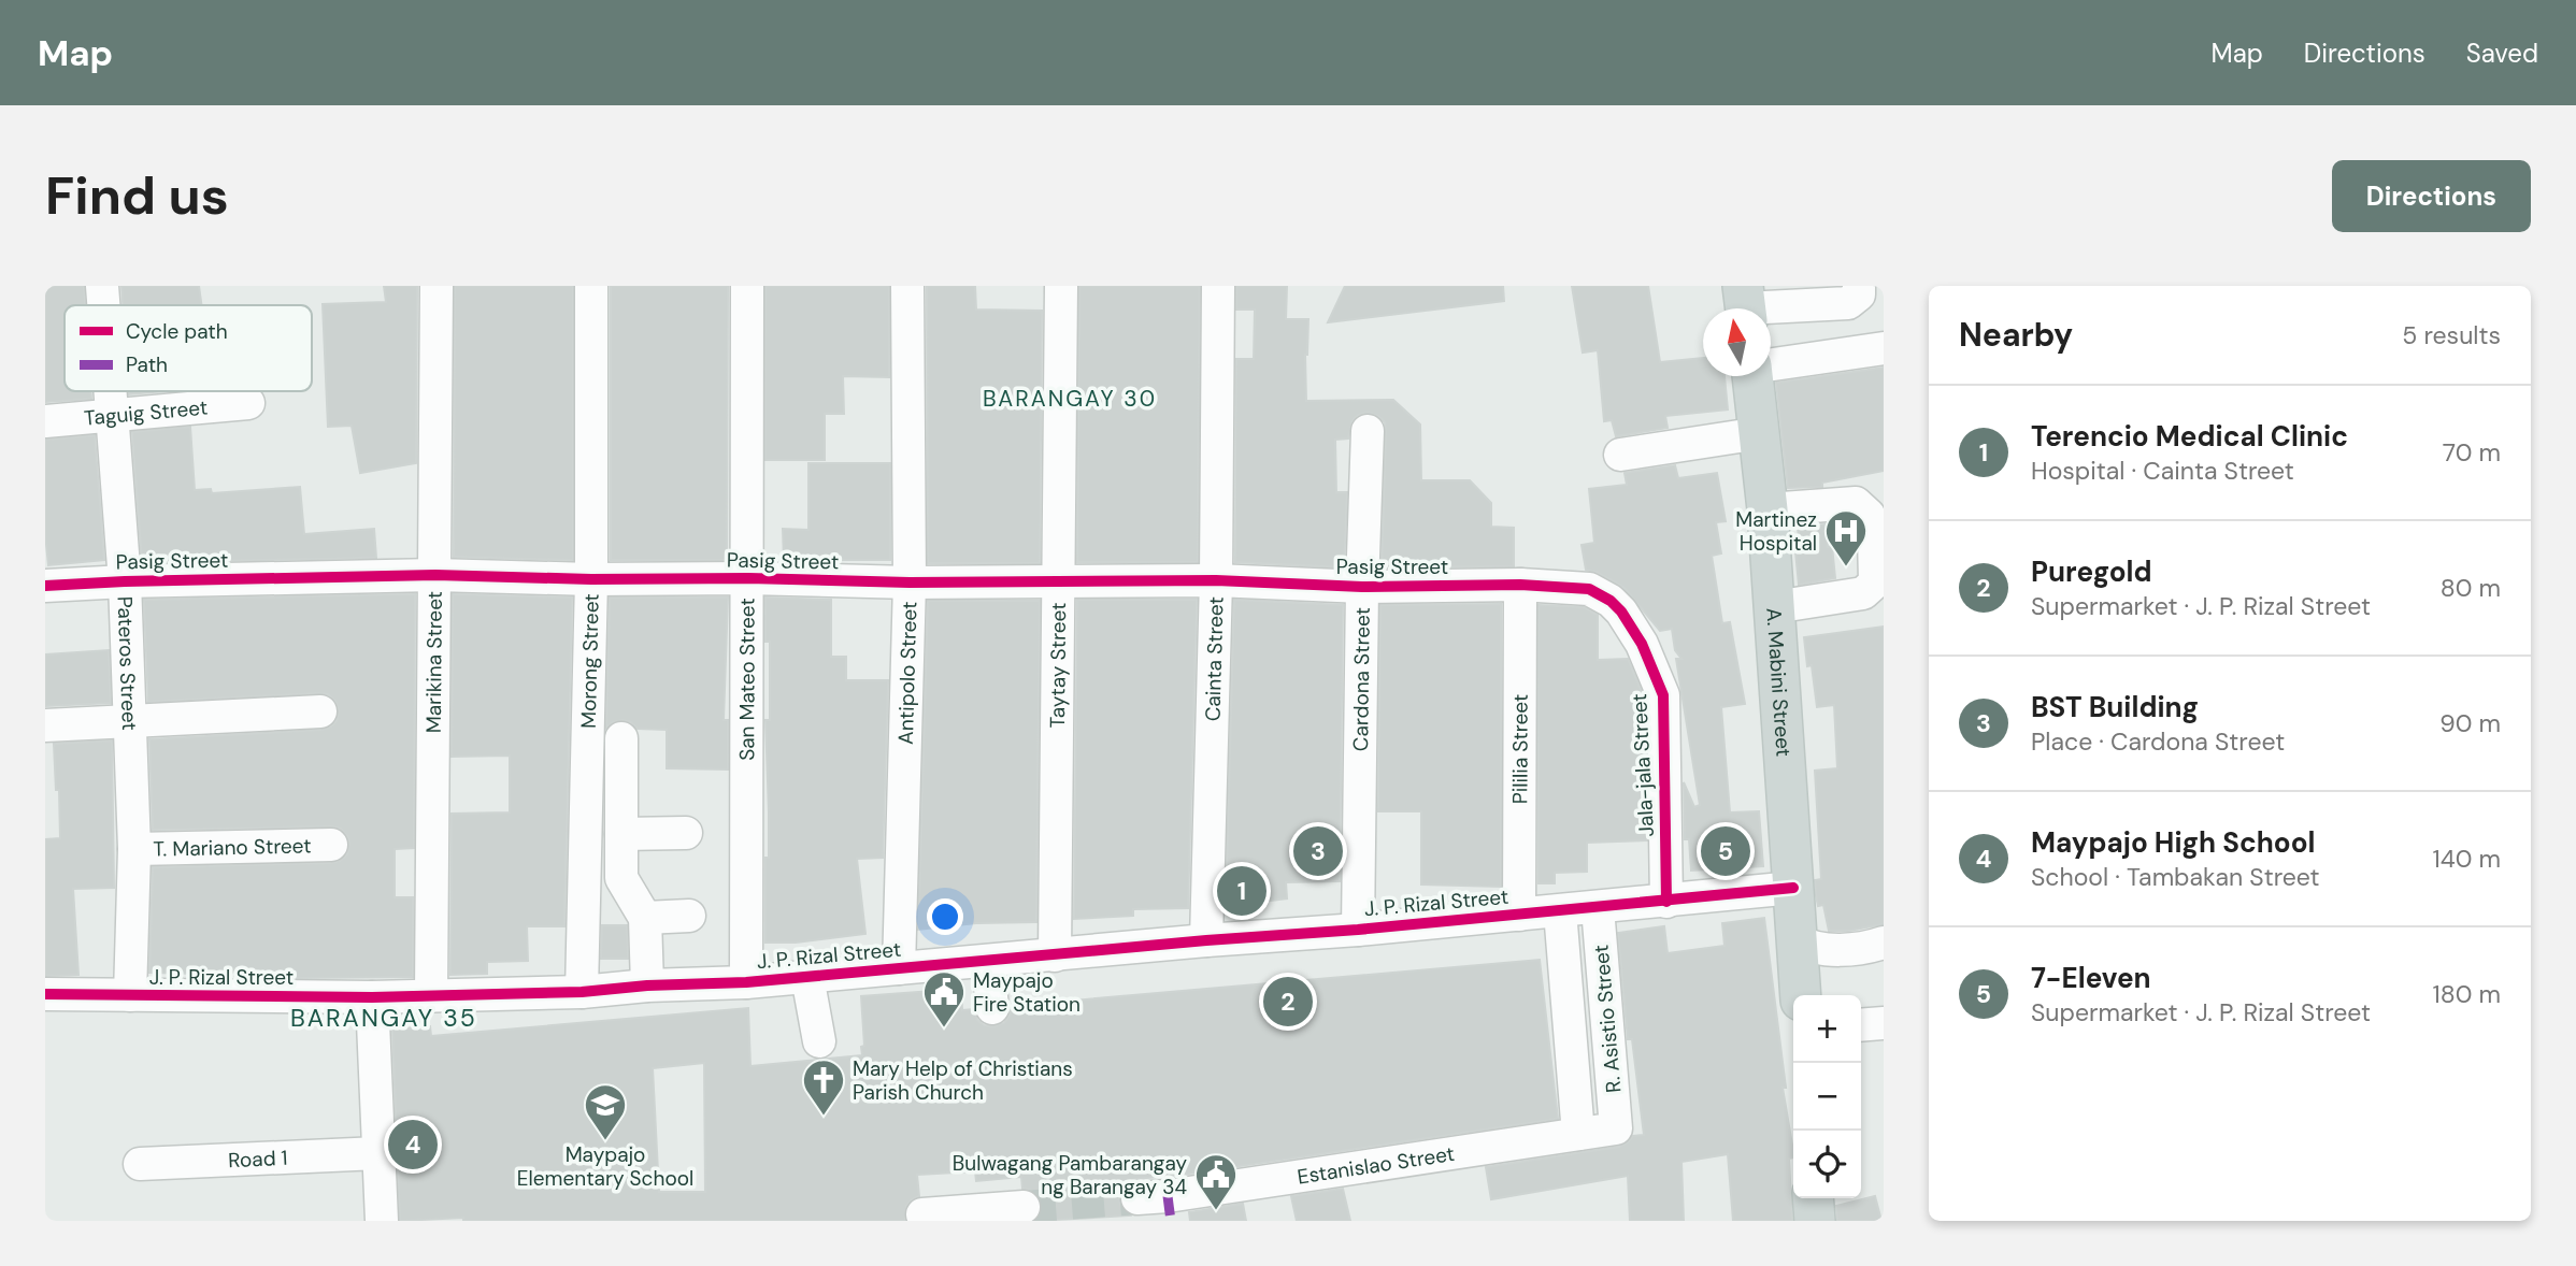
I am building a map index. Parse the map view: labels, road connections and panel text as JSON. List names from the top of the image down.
{
  "streets": {
    "main road": ["A. Mabini Street"],
    "street": [
      "Taguig Street",
      "Pasig Street",
      "Cainta Street",
      "Morong Street",
      "Pateros Street",
      "Marikina Street",
      "Taytay Street",
      "Antipolo Street",
      "San Mateo Street",
      "Cardona Street",
      "Pililia Street",
      "Jala-jala Street",
      "T. Mariano Street",
      "J. P. Rizal Street",
      "R. Asistio Street",
      "Road 1",
      "Estanislao Street"
    ]
  },
  "crossings": [
    ["Taguig Street", "Pateros Street"],
    ["Pasig Street", "Cainta Street"],
    ["Pasig Street", "Morong Street"],
    ["Pasig Street", "Pateros Street"],
    ["Pasig Street", "Marikina Street"],
    ["Pasig Street", "Taytay Street"],
    ["Pasig Street", "Antipolo Street"],
    ["Pasig Street", "San Mateo Street"],
    ["Pasig Street", "Cardona Street"],
    ["Pasig Street", "Pililia Street"],
    ["Pasig Street", "Jala-jala Street"],
    ["Cainta Street", "J. P. Rizal Street"],
    ["Morong Street", "J. P. Rizal Street"],
    ["Pateros Street", "T. Mariano Street"],
    ["Pateros Street", "J. P. Rizal Street"],
    ["Marikina Street", "J. P. Rizal Street"],
    ["Taytay Street", "J. P. Rizal Street"],
    ["Antipolo Street", "J. P. Rizal Street"],
    ["San Mateo Street", "J. P. Rizal Street"],
    ["Cardona Street", "J. P. Rizal Street"],
    ["A. Mabini Street", "J. P. Rizal Street"],
    ["Pililia Street", "Jala-jala Street"],
    ["Pililia Street", "J. P. Rizal Street"],
    ["Jala-jala Street", "J. P. Rizal Street"],
    ["J. P. Rizal Street", "R. Asistio Street"],
    ["R. Asistio Street", "Estanislao Street"]
  ],
  "districts": ["BARANGAY 30", "BARANGAY 35"],
  "places": {
    "hospital": ["Martinez Hospital"],
    "public building": ["Maypajo Fire Station", "Bulwagang Pambarangay ng Barangay 34"],
    "church": ["Mary Help of Christians Parish Church"],
    "school or university": ["Maypajo Elementary School"]
  },
  "legend": ["Cycle path", "Path"],
  "north": "top",
  "page": {
    "header": "Map",
    "nav": ["Map", "Directions", "Saved"],
    "buttons": "Directions",
    "title": "Find us",
    "heading": ["Nearby", "5 results"],
    "list": [
      {
        "mark": "1",
        "name": "Terencio Medical Clinic",
        "note": "Hospital · Cainta Street",
        "value": "70 m"
      },
      {
        "mark": "2",
        "name": "Puregold",
        "note": "Supermarket · J. P. Rizal Street",
        "value": "80 m"
      },
      {
        "mark": "3",
        "name": "BST Building",
        "note": "Place · Cardona Street",
        "value": "90 m"
      },
      {
        "mark": "4",
        "name": "Maypajo High School",
        "note": "School · Tambakan Street",
        "value": "140 m"
      },
      {
        "mark": "5",
        "name": "7-Eleven",
        "note": "Supermarket · J. P. Rizal Street",
        "value": "180 m"
      }
    ],
    "pins": [
      "3",
      "5",
      "1",
      "2",
      "4"
    ],
    "map_buttons": ["+", "−"]
  }
}
